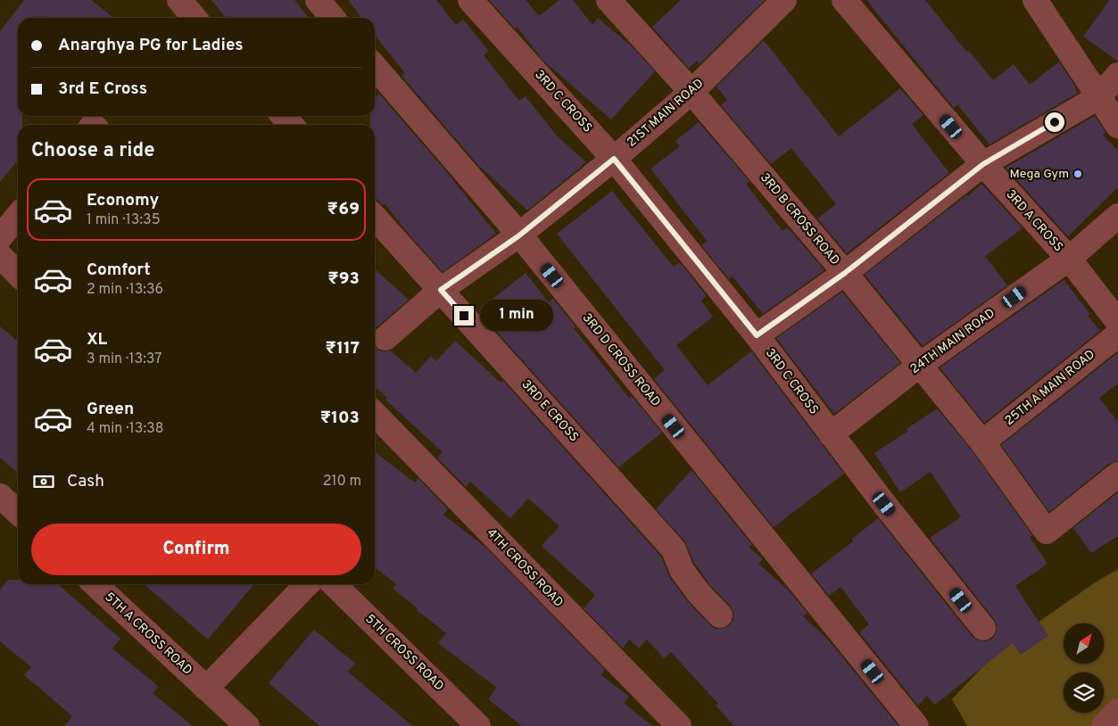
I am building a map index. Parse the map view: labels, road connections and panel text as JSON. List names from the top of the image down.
{
  "streets": {
    "street": [
      "3RD C CROSS",
      "21ST MAIN ROAD",
      "3RD B CROSS ROAD",
      "3RD A CROSS",
      "24TH MAIN ROAD",
      "3RD D CROSS ROAD",
      "25TH A MAIN ROAD",
      "3RD E CROSS",
      "4TH CROSS ROAD",
      "5TH A CROSS ROAD",
      "5TH CROSS ROAD"
    ]
  },
  "crossings": [
    ["3RD C CROSS", "21ST MAIN ROAD"],
    ["3RD C CROSS", "24TH MAIN ROAD"],
    ["21ST MAIN ROAD", "3RD B CROSS ROAD"],
    ["21ST MAIN ROAD", "3RD D CROSS ROAD"],
    ["21ST MAIN ROAD", "3RD E CROSS"],
    ["3RD B CROSS ROAD", "24TH MAIN ROAD"],
    ["3RD B CROSS ROAD", "25TH A MAIN ROAD"],
    ["3RD A CROSS", "24TH MAIN ROAD"]
  ],
  "places": ["Mega Gym"],
  "north": "top right",
  "page": {
    "banner": ["Anarghya PG for Ladies", "3rd E Cross"],
    "heading": "Choose a ride",
    "list": [
      {
        "name": "Economy",
        "note": "1 min · 13:35",
        "value": "₹69"
      },
      {
        "name": "Comfort",
        "note": "2 min · 13:36",
        "value": "₹93"
      },
      {
        "name": "XL",
        "note": "3 min · 13:37",
        "value": "₹117"
      },
      {
        "name": "Green",
        "note": "4 min · 13:38",
        "value": "₹103"
      }
    ],
    "bubble": "1 min",
    "pay": ["Cash", "210 m"],
    "buttons": "Confirm"
  }
}
